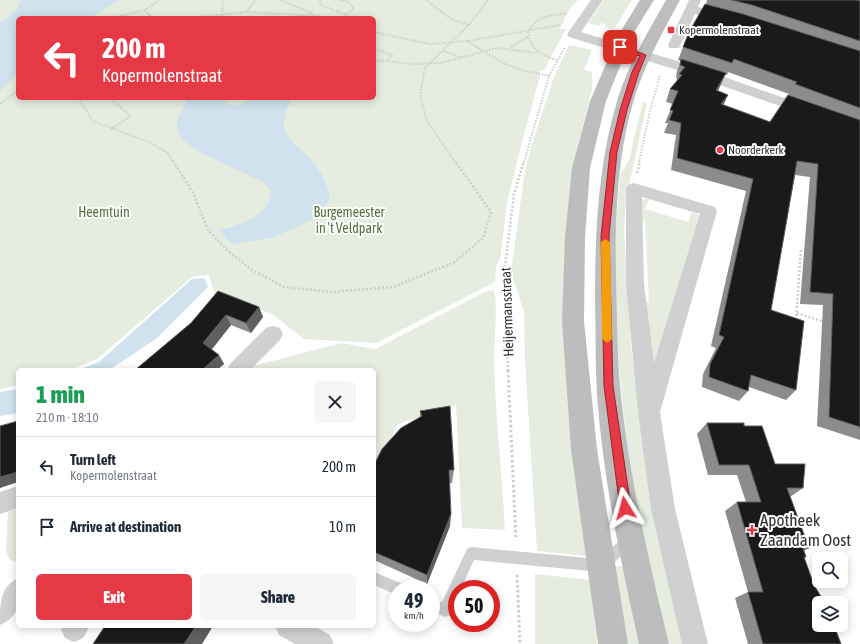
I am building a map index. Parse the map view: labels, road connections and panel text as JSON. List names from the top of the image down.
{
  "streets": {
    "path": ["Heijermansstraat"]
  },
  "parks": ["Heemtuin", "Burgemeester in 't Veldpark"],
  "places": {
    "transit": ["Kopermolenstraat"],
    "other": ["Noorderkerk"],
    "health": ["Apotheek Zaandam Oost"]
  },
  "page": {
    "turn": ["200 m", "Kopermolenstraat"],
    "heading": ["1 min", "210 m · 18:10"],
    "list": [
      {
        "name": "Turn left",
        "note": "Kopermolenstraat",
        "value": "200 m"
      },
      {
        "name": "Arrive at destination",
        "value": "10 m"
      }
    ],
    "buttons": ["Exit", "Share"],
    "speed": "49 km/h",
    "limit": "50"
  }
}
